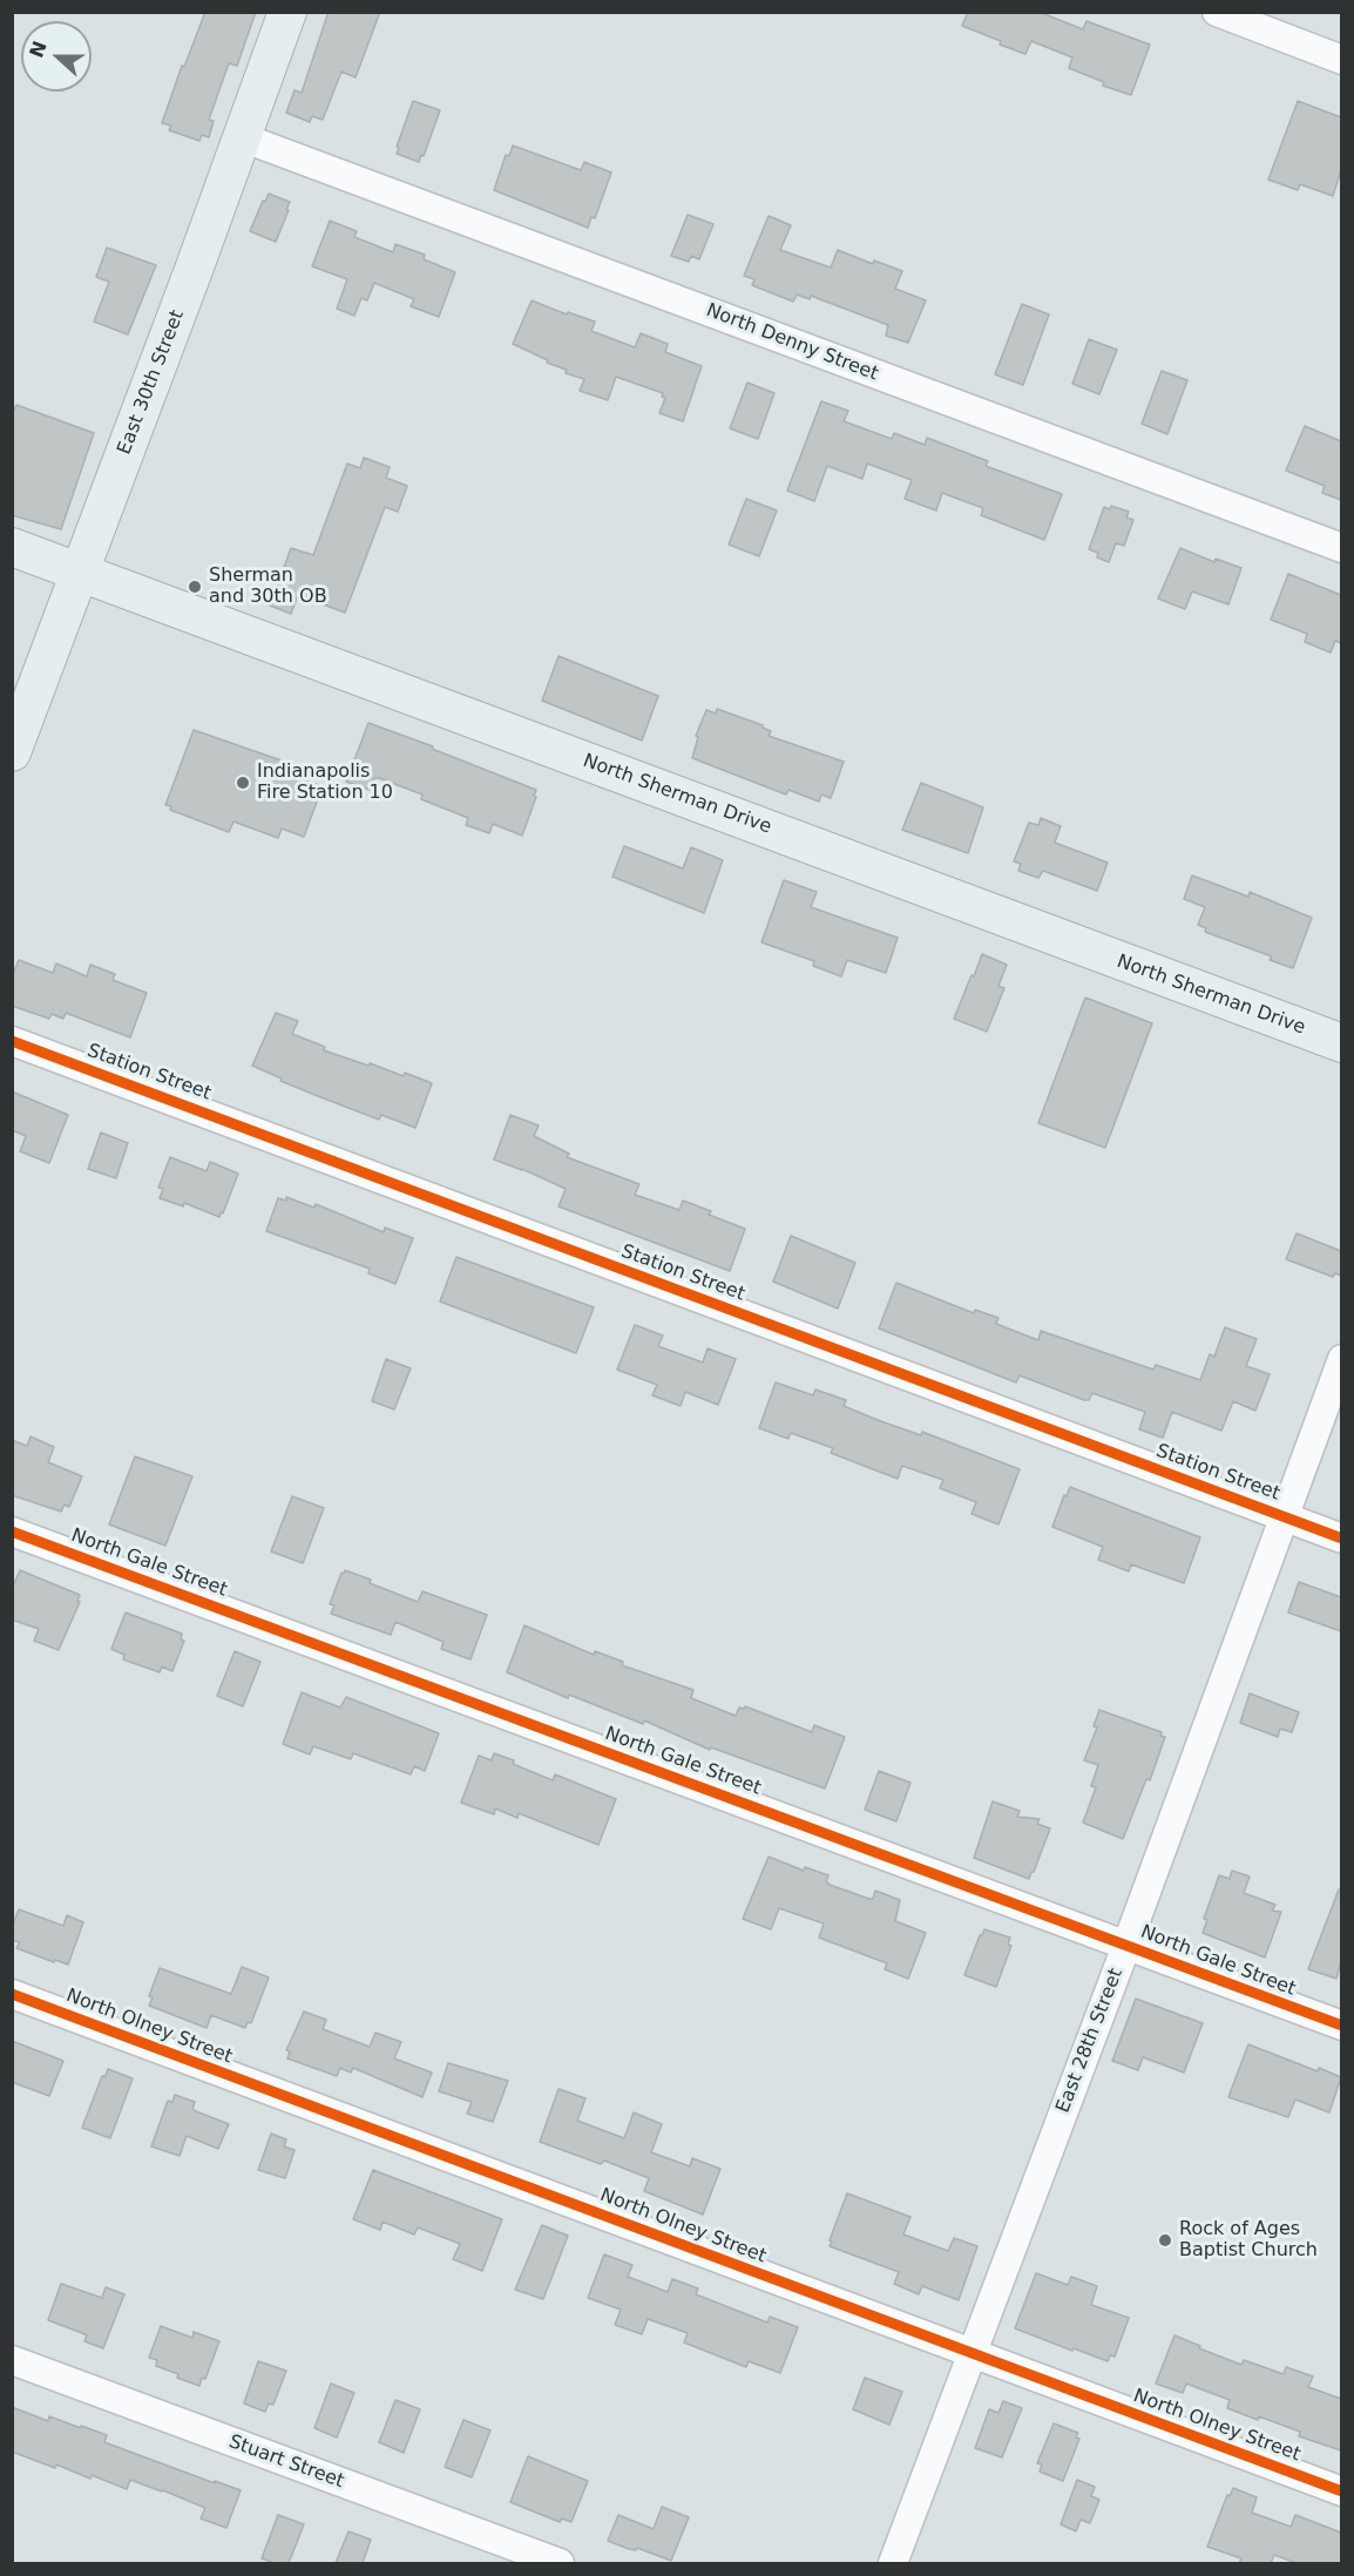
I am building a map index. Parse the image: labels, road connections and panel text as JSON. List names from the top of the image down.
{
  "streets": {
    "main road": ["East 30th Street", "North Sherman Drive"],
    "street": [
      "North Denny Street",
      "Station Street",
      "North Gale Street",
      "North Olney Street",
      "East 28th Street",
      "Stuart Street"
    ]
  },
  "crossings": [
    ["North Denny Street", "East 30th Street"],
    ["East 30th Street", "North Sherman Drive"],
    ["Station Street", "East 28th Street"],
    ["North Gale Street", "East 28th Street"],
    ["North Olney Street", "East 28th Street"]
  ],
  "places": ["Sherman and 30th OB", "Indianapolis Fire Station 10", "Rock of Ages Baptist Church"],
  "north": "left"
}
